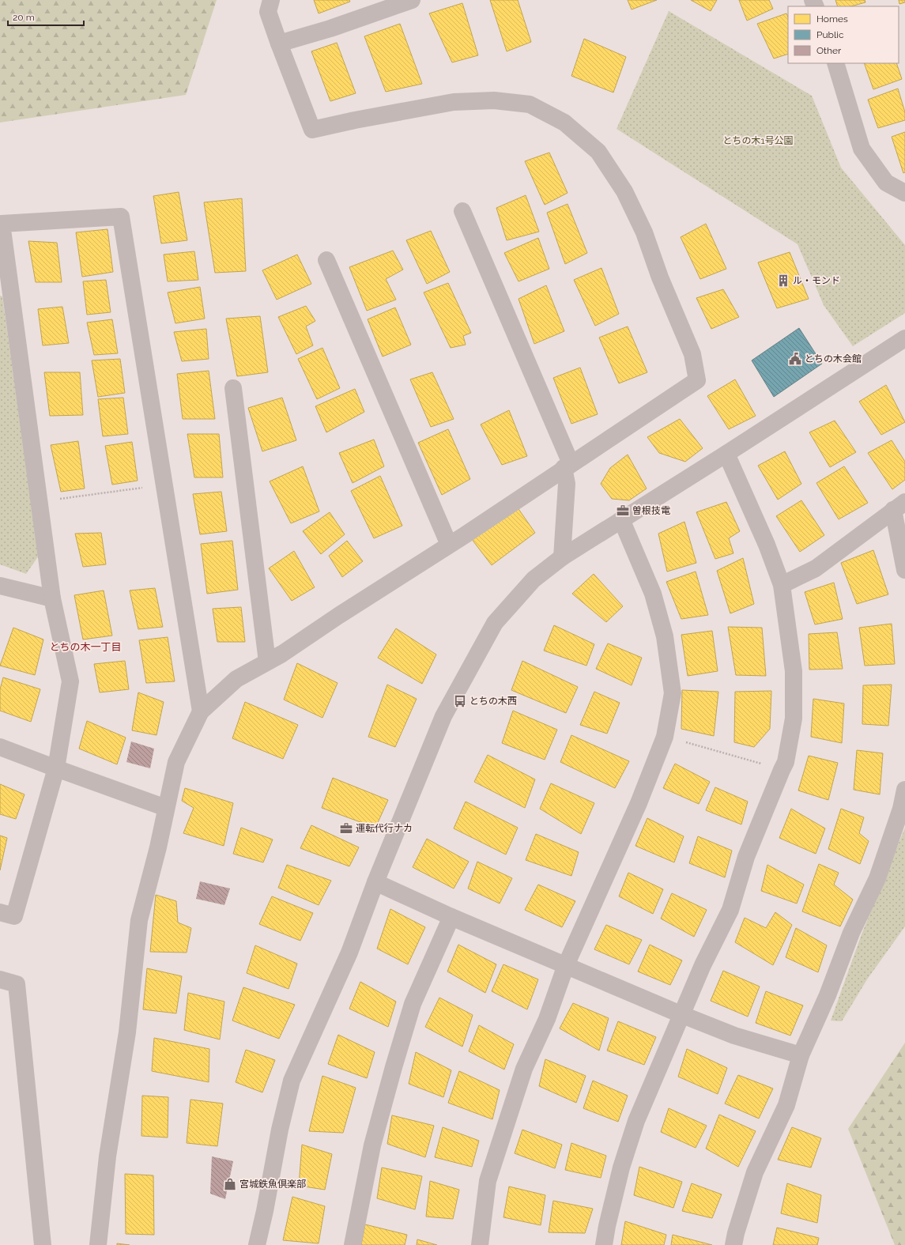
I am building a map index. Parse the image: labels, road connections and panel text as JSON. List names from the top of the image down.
{
  "districts": ["とちの木一丁目"],
  "parks": ["とちの木1号公園"],
  "places": {
    "building": ["ル・モンド"],
    "public building": ["とちの木会館"],
    "office": ["曽根技電", "運転代行ナカ"],
    "bus stop": ["とちの木西"],
    "shop": ["宮城鉄魚倶楽部"]
  },
  "legend": ["Homes", "Public", "Other"],
  "scale_bar": "20 m"
}
